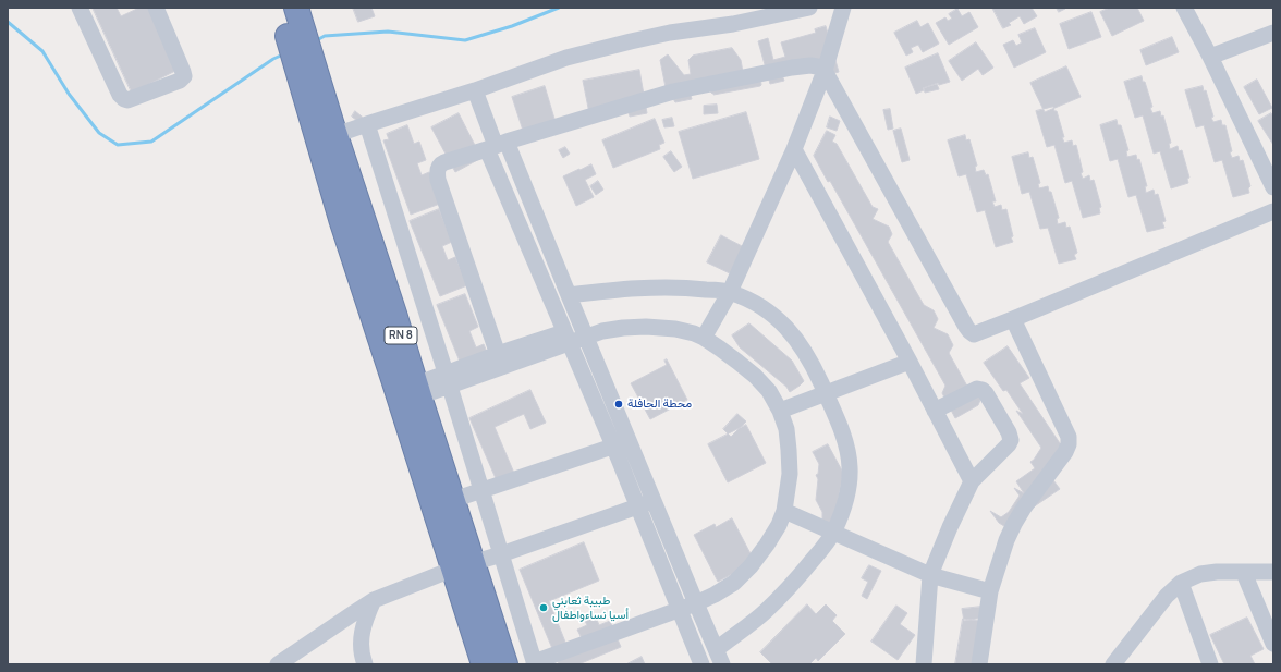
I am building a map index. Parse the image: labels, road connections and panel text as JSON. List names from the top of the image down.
{
  "streets": {
    "highway": ["RN 8"]
  },
  "places": ["محطة الحافلة", "طبيبة ثعابني أسيا نساءواطفال"]
}
